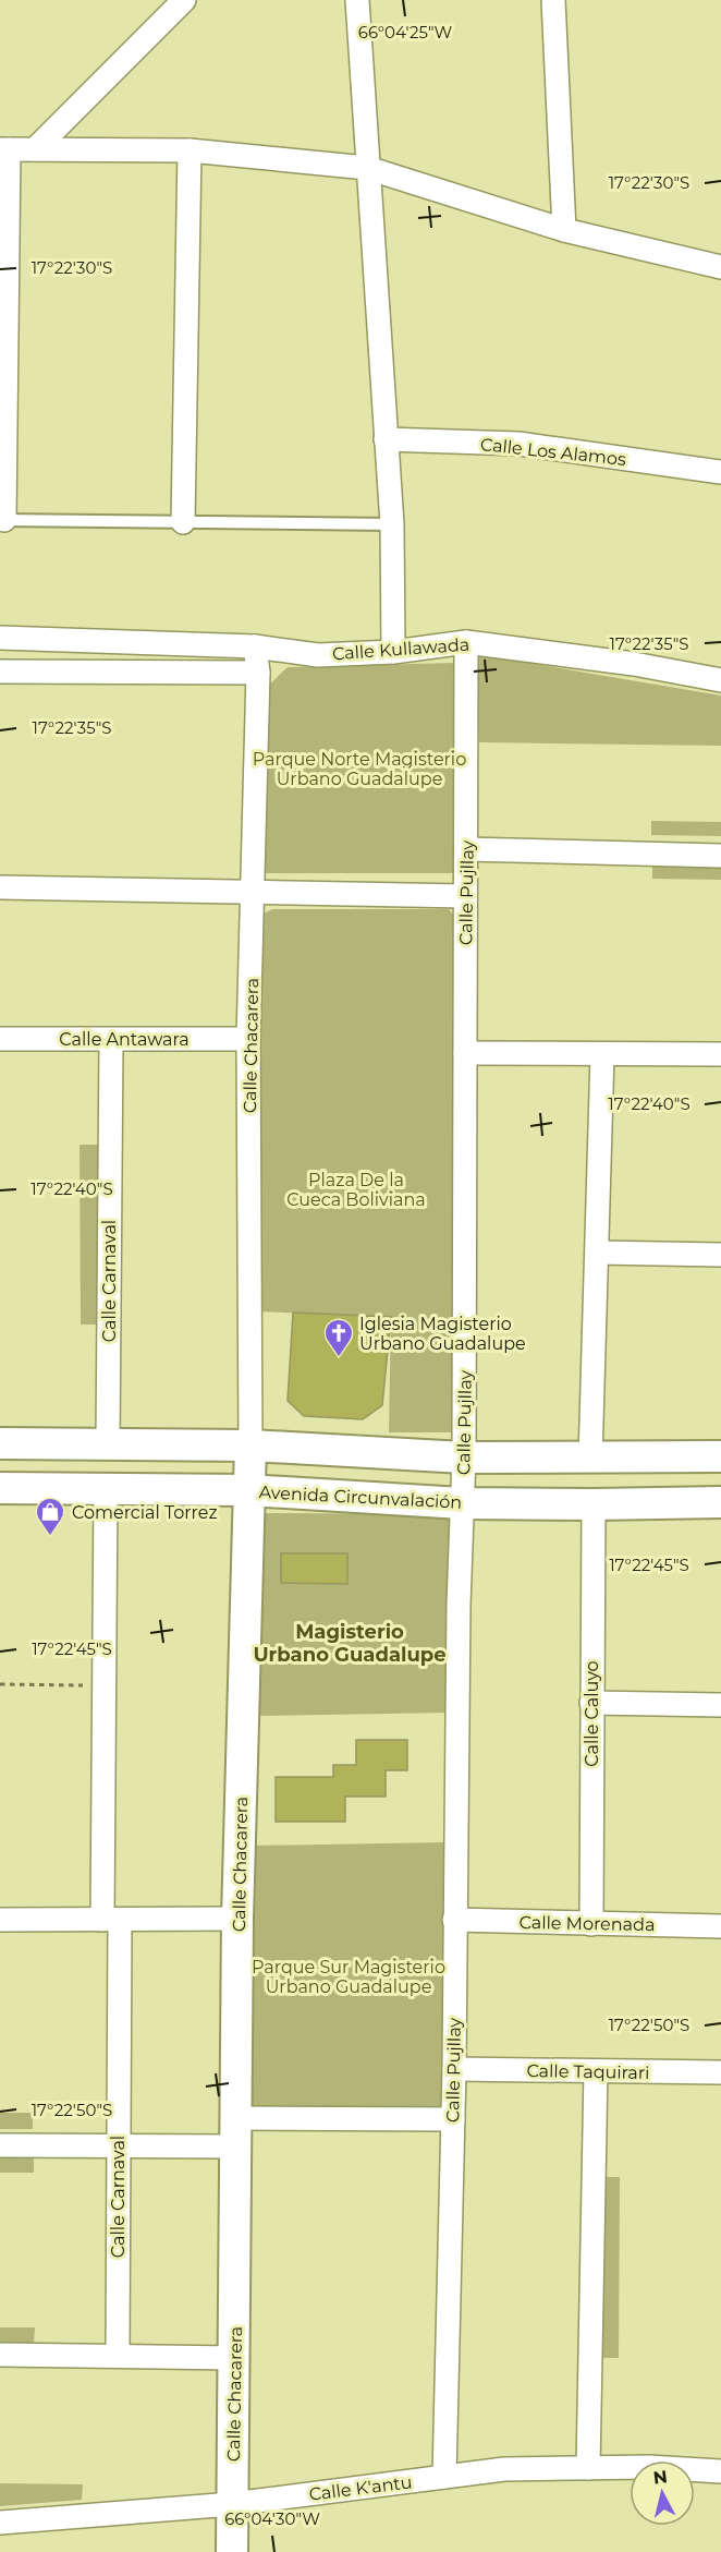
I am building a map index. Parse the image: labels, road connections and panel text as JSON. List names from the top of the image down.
{
  "streets": {
    "main road": ["Calle Chacarera", "Avenida Circunvalación"],
    "street": [
      "Calle Los Alamos",
      "Calle Kullawada",
      "Calle Pujllay",
      "Calle Antawara",
      "Calle Carnaval",
      "Calle Caluyo",
      "Calle Morenada",
      "Calle Taquirari",
      "Calle K'antu"
    ]
  },
  "crossings": [
    ["Calle Kullawada", "Calle Pujllay"],
    ["Calle Kullawada", "Calle Chacarera"],
    ["Calle Pujllay", "Avenida Circunvalación"],
    ["Calle Pujllay", "Calle Morenada"],
    ["Calle Pujllay", "Calle Taquirari"],
    ["Calle Pujllay", "Calle K'antu"],
    ["Calle Antawara", "Calle Chacarera"],
    ["Calle Antawara", "Calle Carnaval"],
    ["Calle Chacarera", "Avenida Circunvalación"],
    ["Calle Chacarera", "Calle K'antu"],
    ["Calle Carnaval", "Avenida Circunvalación"],
    ["Avenida Circunvalación", "Calle Caluyo"],
    ["Calle Caluyo", "Calle Morenada"]
  ],
  "districts": ["Magisterio Urbano Guadalupe"],
  "parks": ["Parque Norte Magisterio Urbano Guadalupe", "Plaza De la Cueca Boliviana", "Parque Sur Magisterio Urbano Guadalupe"],
  "places": {
    "church": ["Iglesia Magisterio Urbano Guadalupe"],
    "shop": ["Comercial Torrez"]
  },
  "north": "top",
  "coordinates": [
    "66°04'25\"W",
    "17°22'30\"S",
    "17°22'35\"S",
    "17°22'40\"S",
    "17°22'45\"S",
    "17°22'50\"S",
    "66°04'30\"W"
  ]
}
